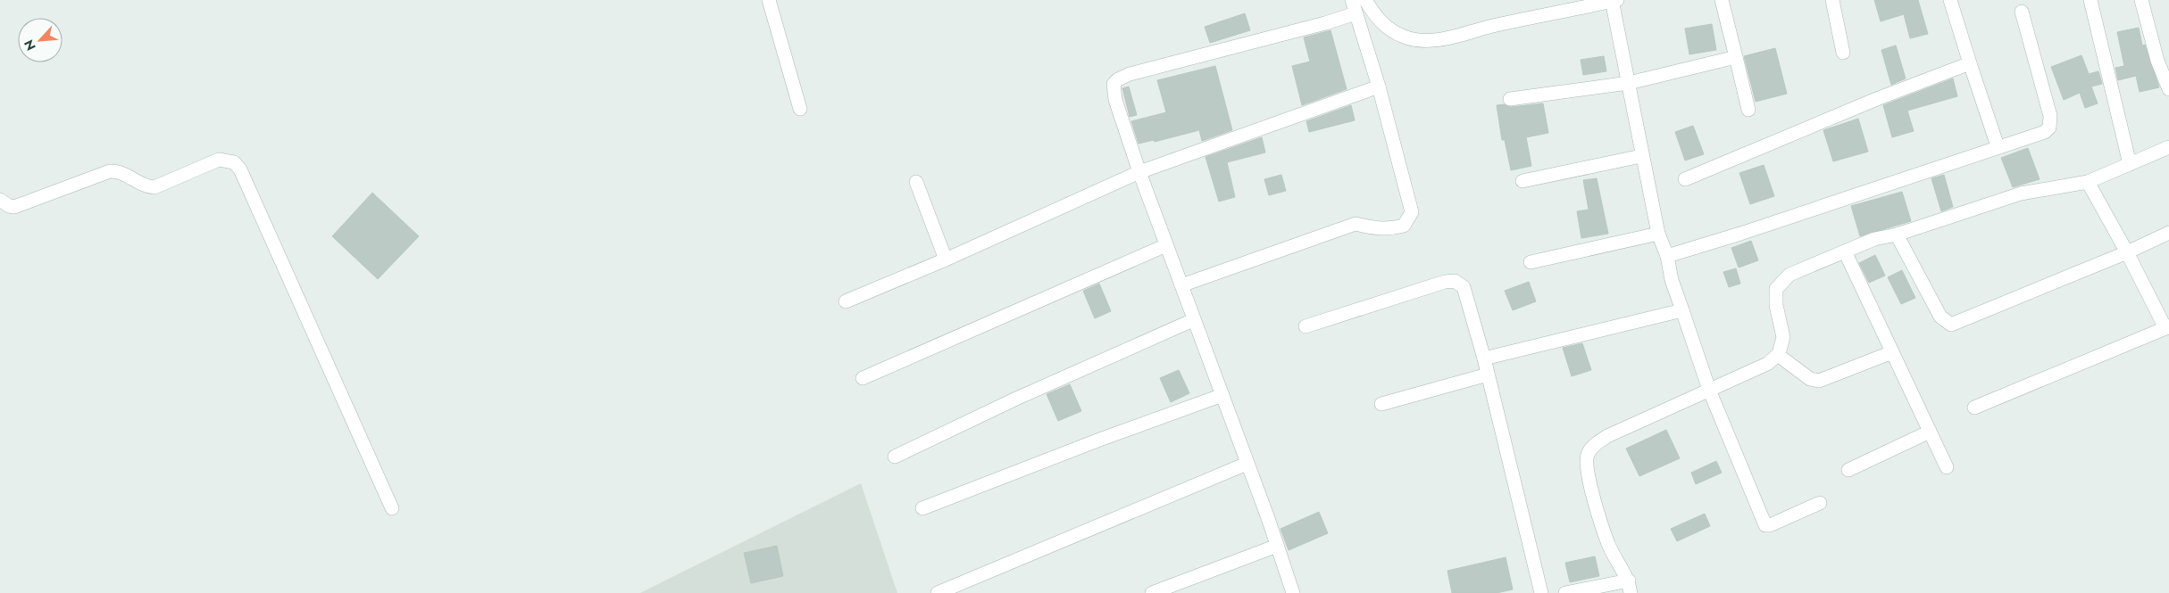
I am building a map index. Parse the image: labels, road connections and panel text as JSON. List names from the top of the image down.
{
  "north": "bottom left"
}
